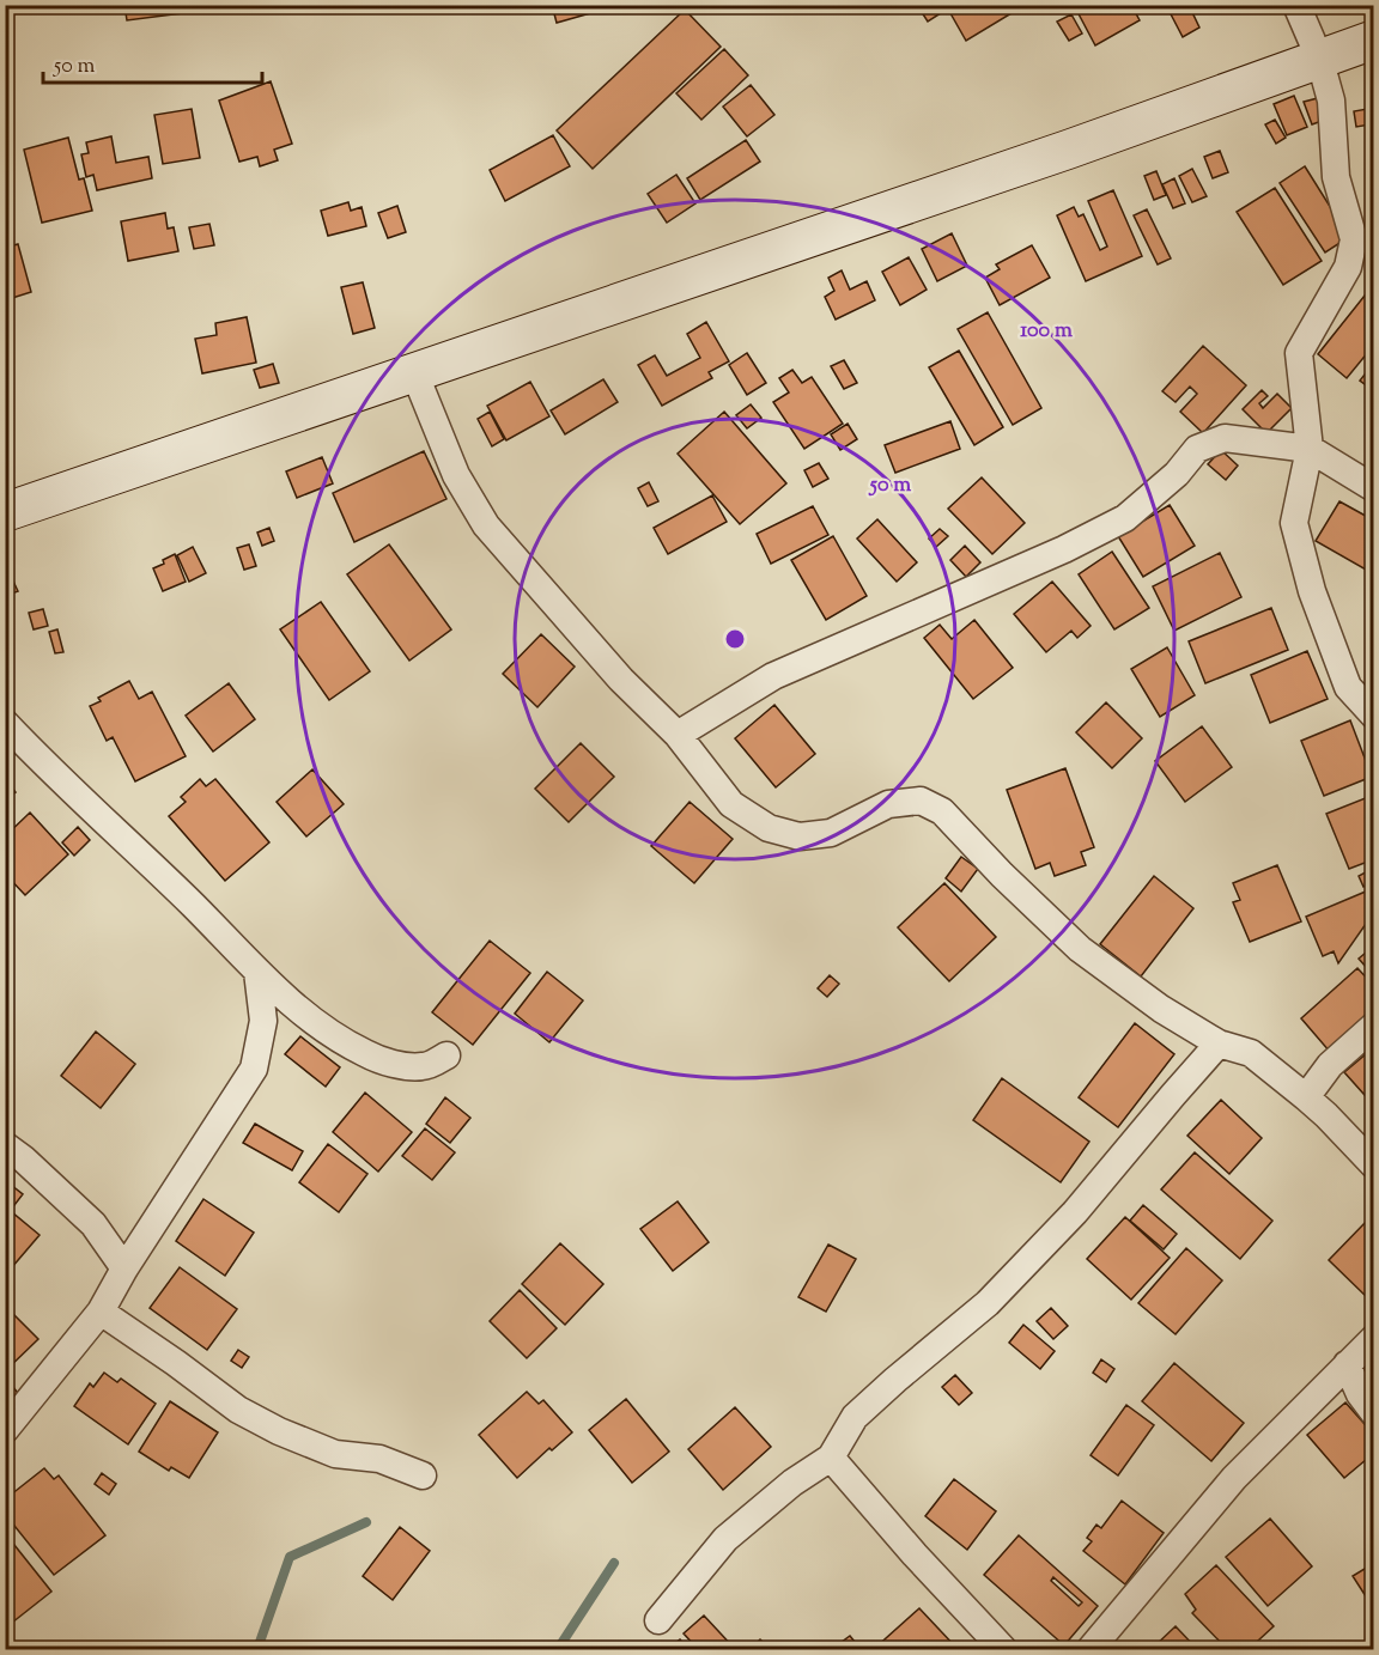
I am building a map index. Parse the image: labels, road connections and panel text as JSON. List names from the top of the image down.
{
  "scale_bar": "50 m",
  "rings": ["100 m", "50 m"]
}
